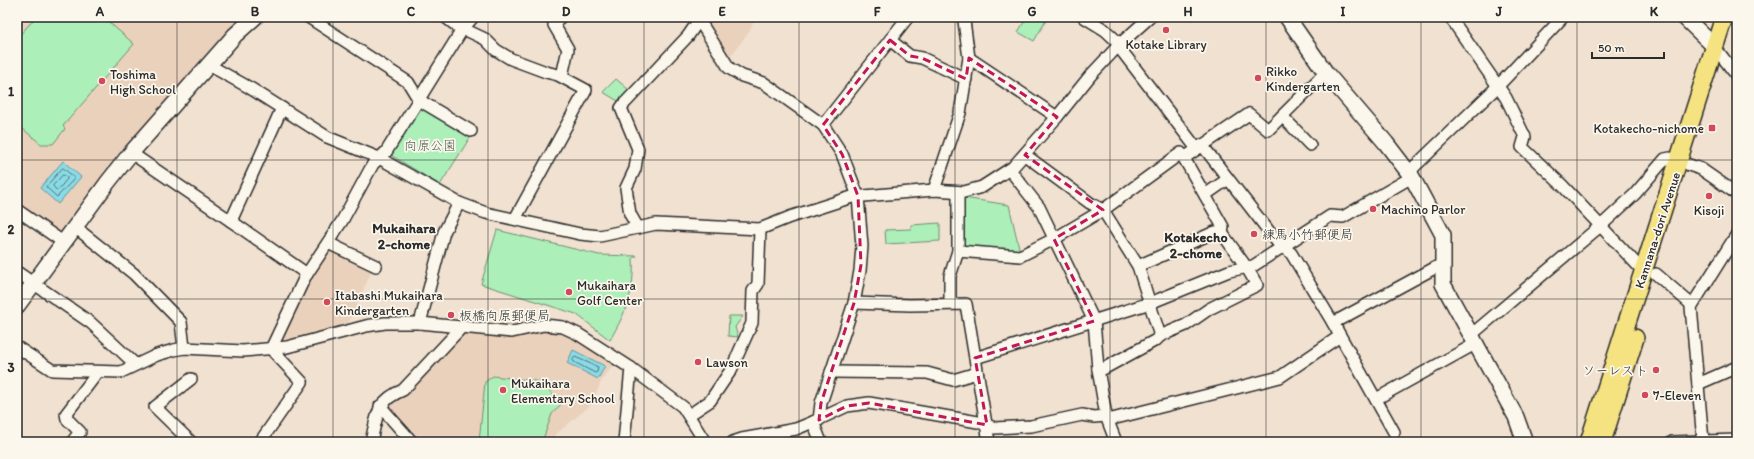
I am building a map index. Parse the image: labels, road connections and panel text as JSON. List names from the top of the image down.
{
  "streets": {
    "main road": ["Kannana-dori Avenue"]
  },
  "districts": ["Mukaihara 2-chome", "Kotakecho 2-chome"],
  "parks": ["向原公園"],
  "places": {
    "other": [
      "Kotake Library",
      "Rikko Kindergarten",
      "Toshima High School",
      "Kisoji",
      "Machino Parlor",
      "練馬小竹郵便局",
      "Mukaihara Golf Center",
      "Itabashi Mukaihara Kindergarten",
      "板橋向原郵便局",
      "Lawson",
      "ソーレスト",
      "Mukaihara Elementary School",
      "7-Eleven"
    ],
    "transit": ["Kotakecho-nichome"]
  },
  "scale_bar": "50 m",
  "grid": {
    "columns": [
      "A",
      "B",
      "C",
      "D",
      "E",
      "F",
      "G",
      "H",
      "I",
      "J",
      "K"
    ],
    "rows": ["1", "2", "3"]
  }
}
